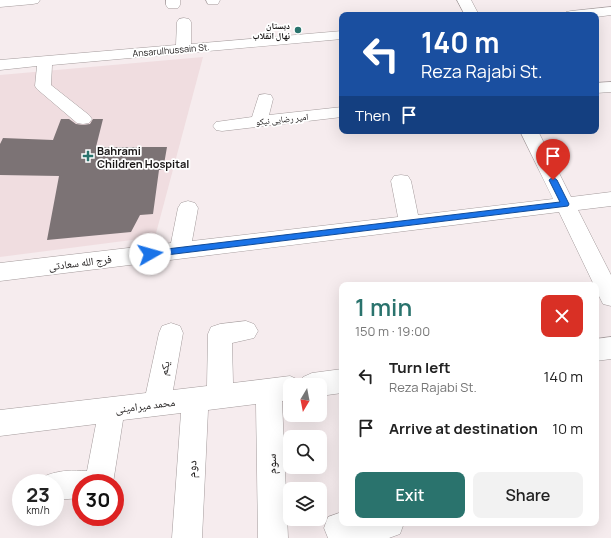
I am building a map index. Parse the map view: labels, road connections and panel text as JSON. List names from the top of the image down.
{
  "streets": {
    "street": [
      "Ansarulhussain St.",
      "امیر رضایی نیکو",
      "فرج الله سعادتی",
      "یکم",
      "محمد میرامینی",
      "سوم",
      "دوم"
    ]
  },
  "crossings": [
    ["یکم", "محمد میرامینی"],
    ["محمد میرامینی", "سوم"],
    ["محمد میرامینی", "دوم"]
  ],
  "places": {
    "other": ["دبستان نهال انقلاب"],
    "health": ["Bahrami ‌ Children Hospital"]
  },
  "north": "bottom",
  "page": {
    "turn": ["140 m", "Reza Rajabi St."],
    "then": "Then",
    "heading": ["1 min", "150 m · 19:00"],
    "list": [
      {
        "name": "Turn left",
        "note": "Reza Rajabi St.",
        "value": "140 m"
      },
      {
        "name": "Arrive at destination",
        "value": "10 m"
      }
    ],
    "buttons": ["Exit", "Share"],
    "speed": "23 km/h",
    "limit": "30"
  }
}
